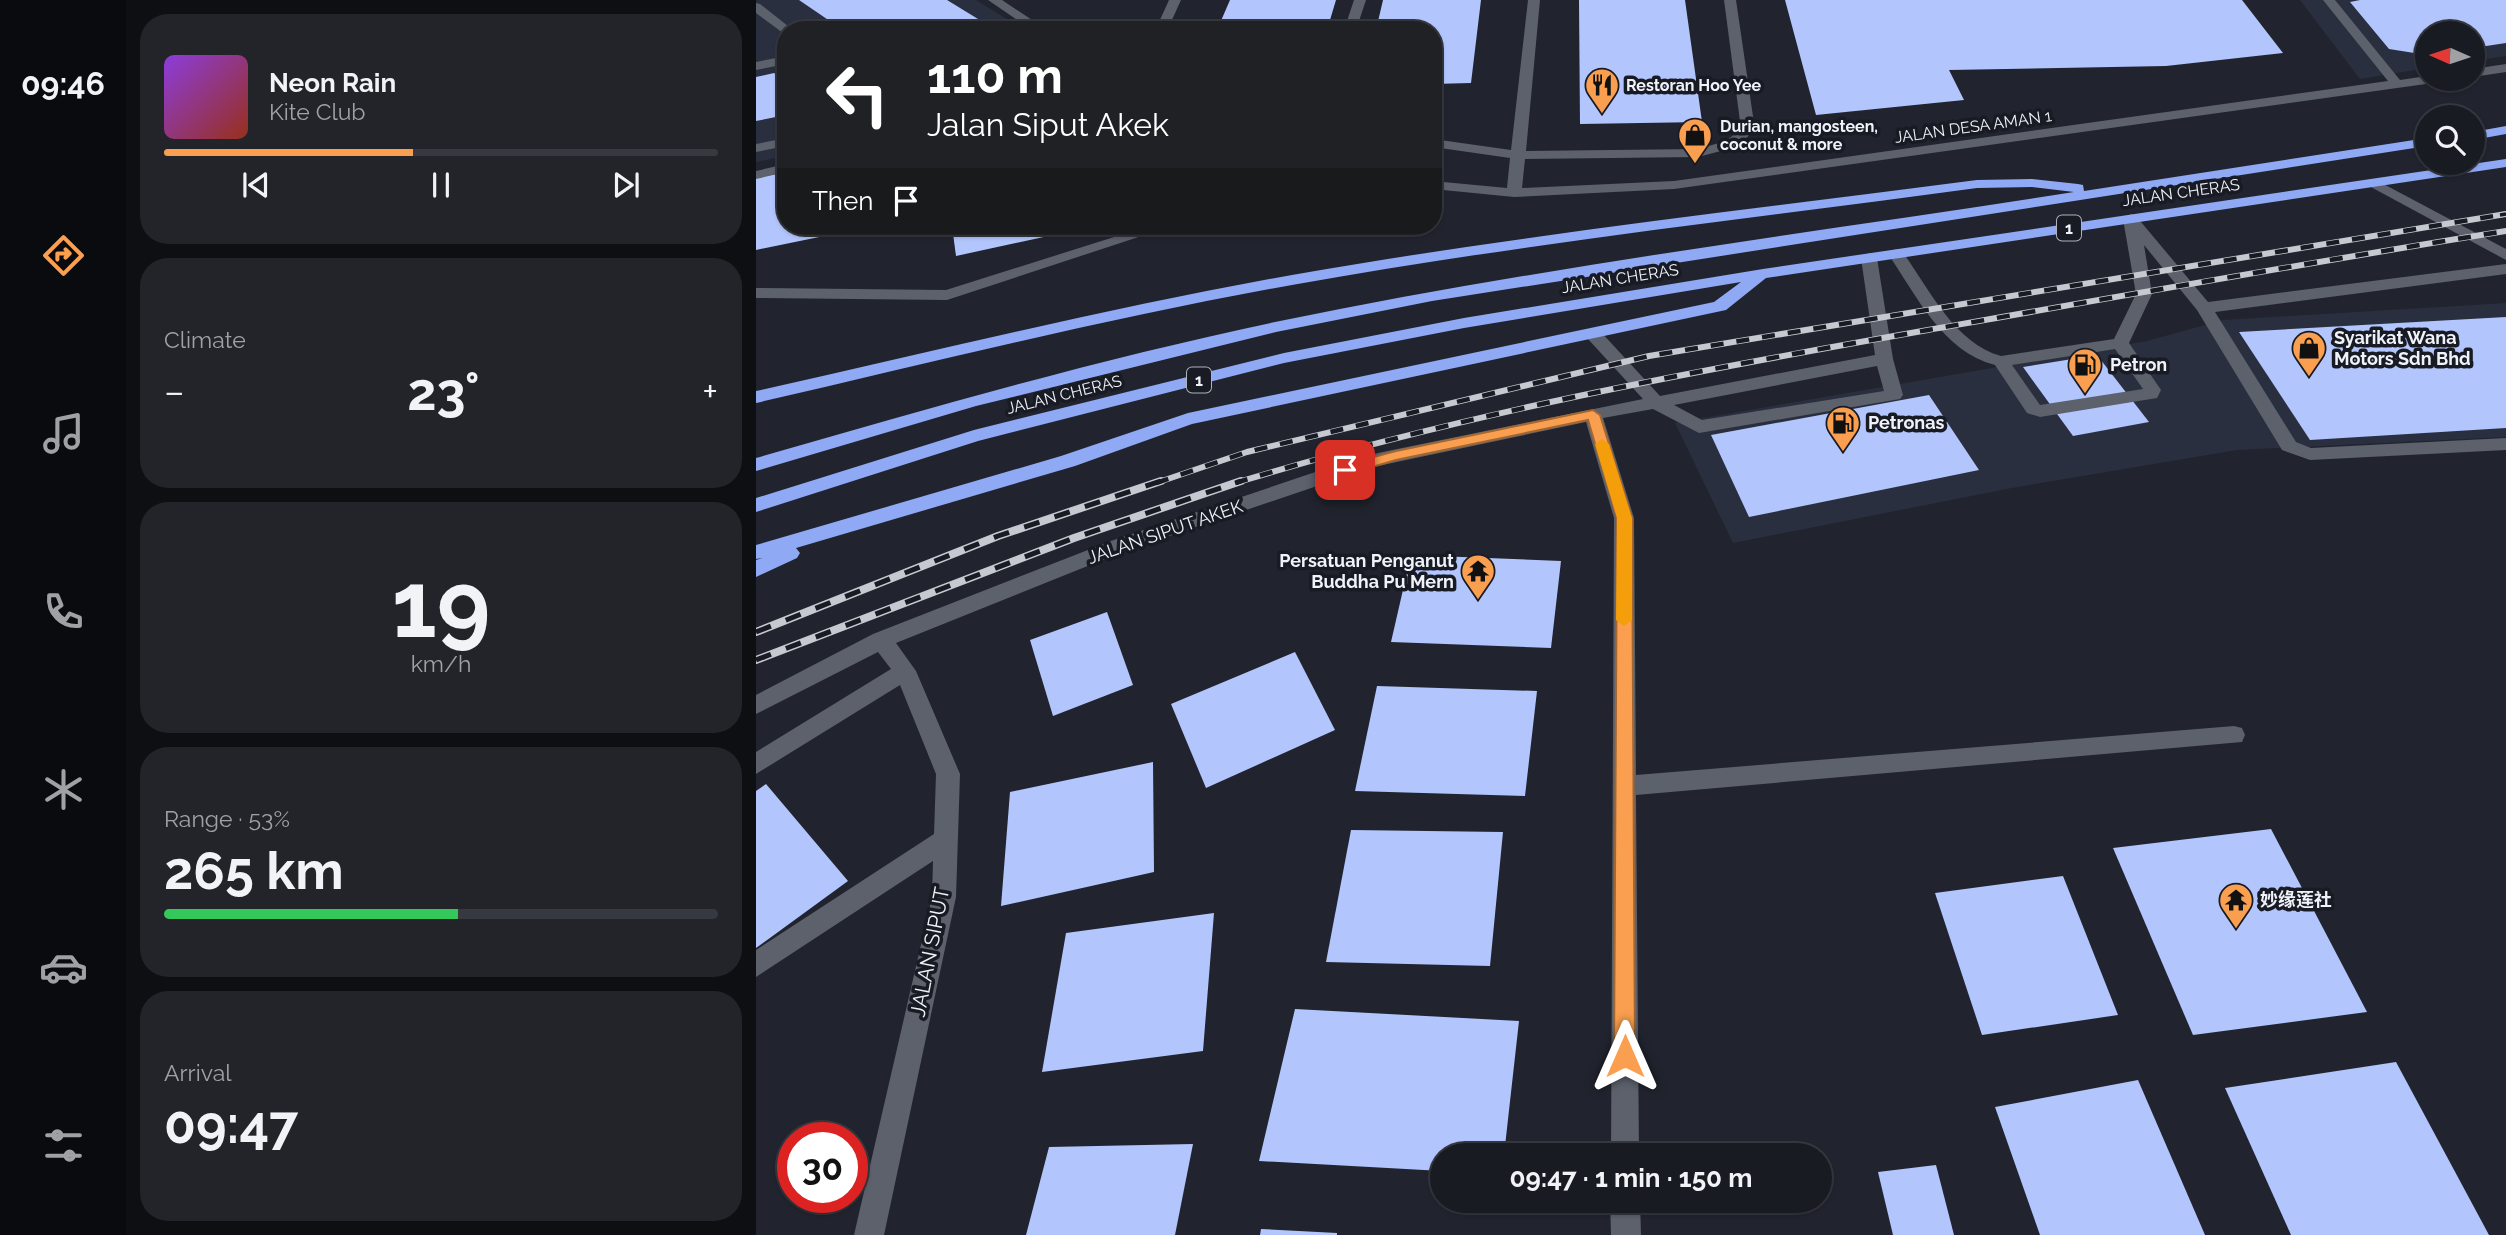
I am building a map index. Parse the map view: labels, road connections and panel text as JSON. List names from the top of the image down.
{
  "streets": {
    "highway": ["JALAN CHERAS", "1"],
    "street": ["JALAN DESA AMAN 1", "JALAN SIPUT AKEK", "JALAN SIPUT"]
  },
  "crossings": [
    ["JALAN SIPUT AKEK", "JALAN SIPUT"]
  ],
  "places": {
    "restaurant": ["Restoran Hoo Yee"],
    "shop": ["Durian, mangosteen, coconut & more", "Syarikat Wana Motors Sdn Bhd"],
    "fuel station": ["Petron", "Petronas"],
    "temple": ["Persatuan Penganut Buddha Pu Mern", "妙缘莲社"]
  },
  "north": "left",
  "page": {
    "tabs": "09:46",
    "turn": ["110 m", "Jalan Siput Akek"],
    "song": ["Neon Rain", "Kite Club"],
    "then": "Then",
    "tile": [
      "Climate",
      ["19", "km/h"],
      ["Range · 53%", "265 km"],
      ["Arrival", "09:47"]
    ],
    "heat": ["−", "23°", "+"],
    "limit": "30",
    "trip": "09:47 · 1 min · 150 m"
  }
}
